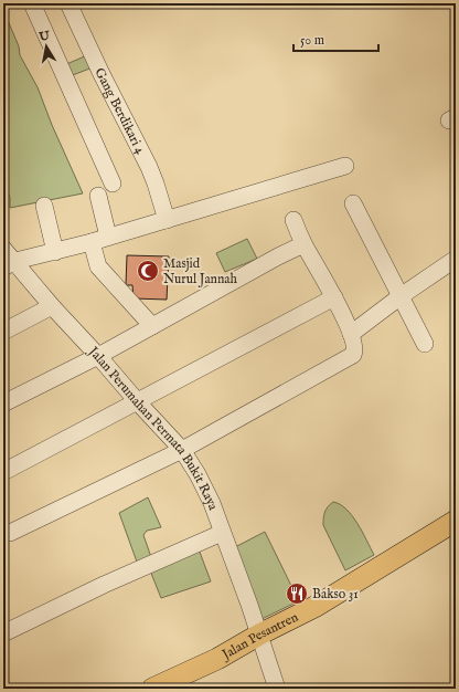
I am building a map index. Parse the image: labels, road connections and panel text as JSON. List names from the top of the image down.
{
  "streets": {
    "main road": ["Jalan Pesantren"],
    "street": ["Gang Berdikari 4", "Jalan Perumahan Permata Bukit Raya"]
  },
  "crossings": [
    ["Jalan Perumahan Permata Bukit Raya", "Jalan Pesantren"]
  ],
  "places": {
    "mosque": ["Masjid Nurul Jannah"],
    "restaurant": ["Bakso 31"]
  },
  "scale_bar": "50 m",
  "north": "top"
}
